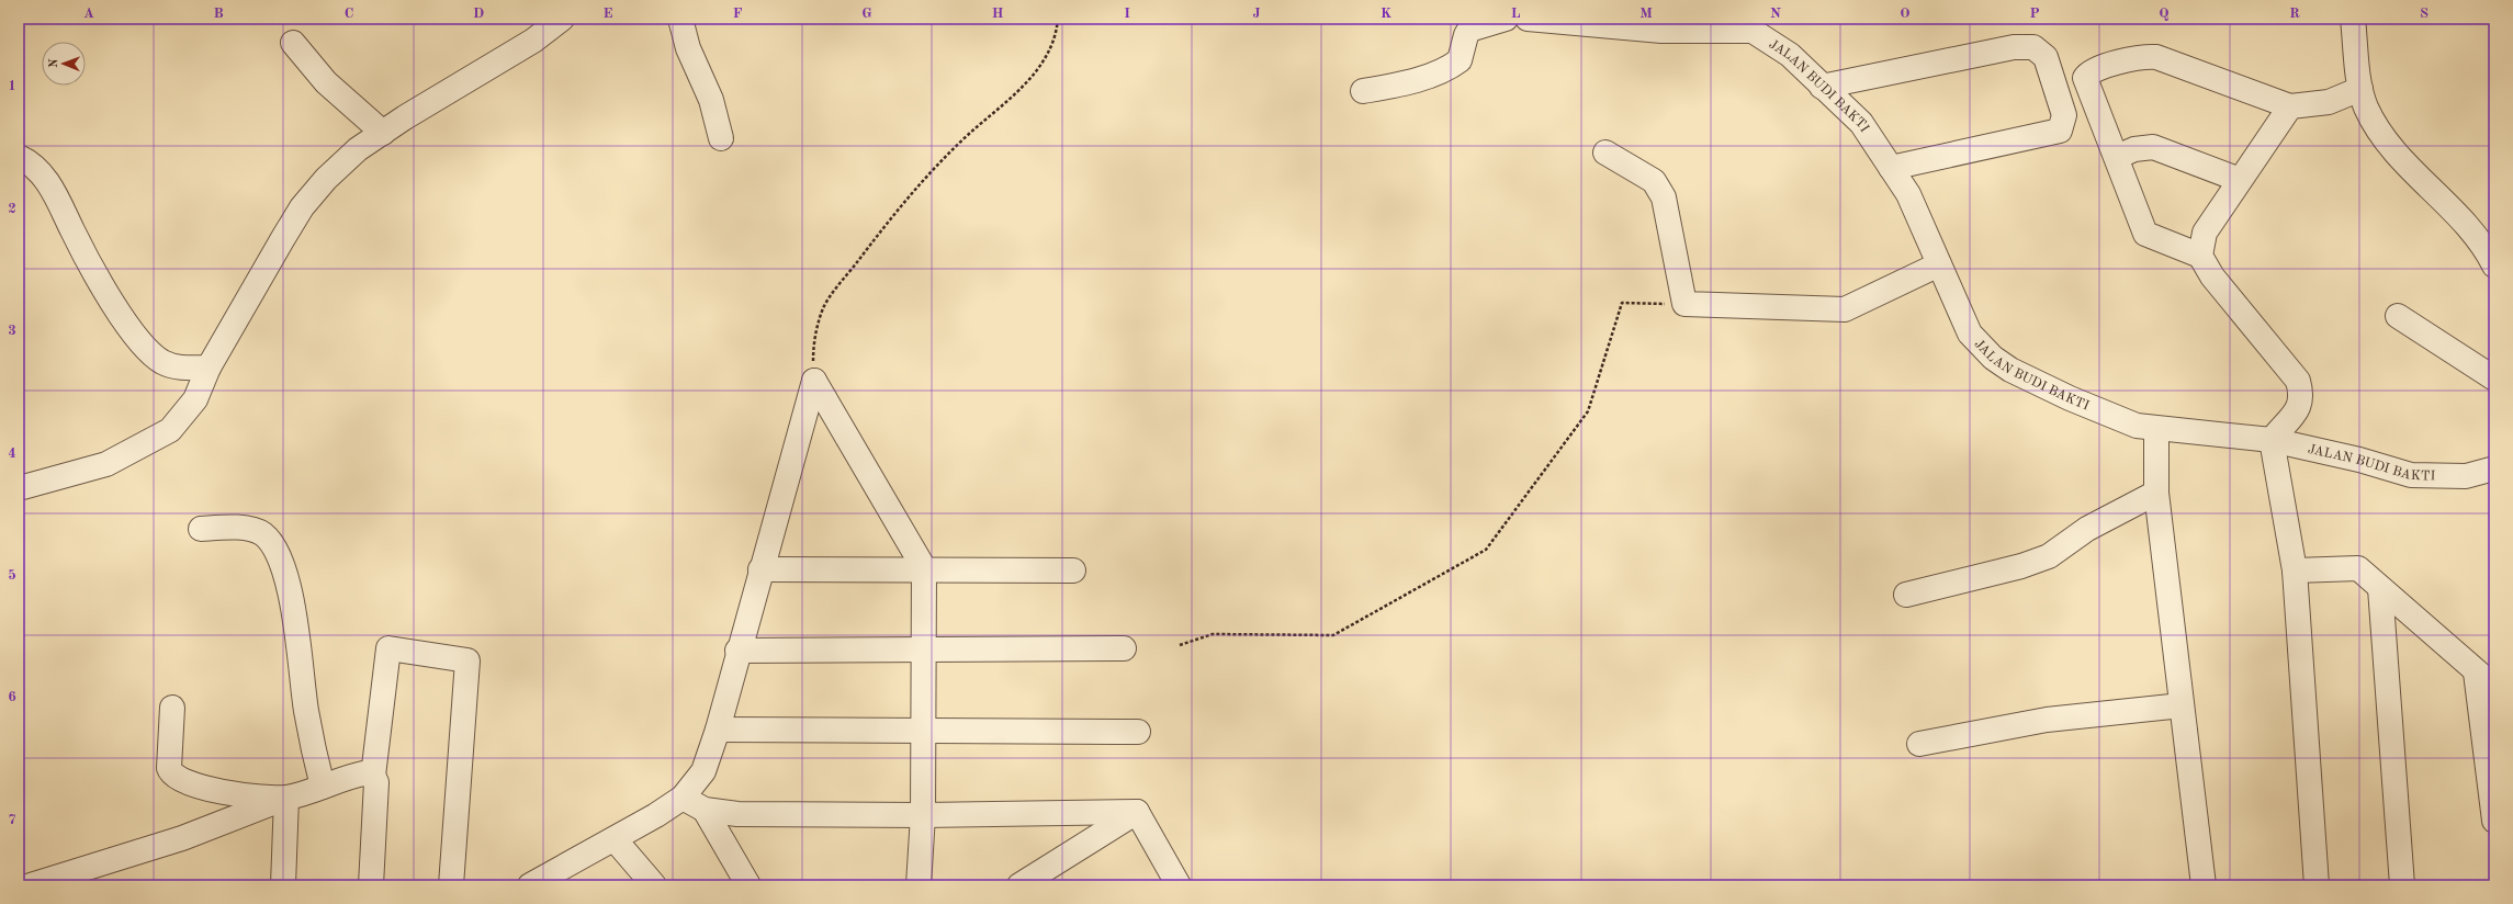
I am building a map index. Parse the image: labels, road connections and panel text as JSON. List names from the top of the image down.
{
  "streets": {
    "street": ["JALAN BUDI BAKTI"]
  },
  "north": "left",
  "grid": {
    "columns": [
      "A",
      "B",
      "C",
      "D",
      "E",
      "F",
      "G",
      "H",
      "I",
      "J",
      "K",
      "L",
      "M",
      "N",
      "O",
      "P",
      "Q",
      "R",
      "S"
    ],
    "rows": [
      "1",
      "2",
      "3",
      "4",
      "5",
      "6",
      "7"
    ]
  }
}
